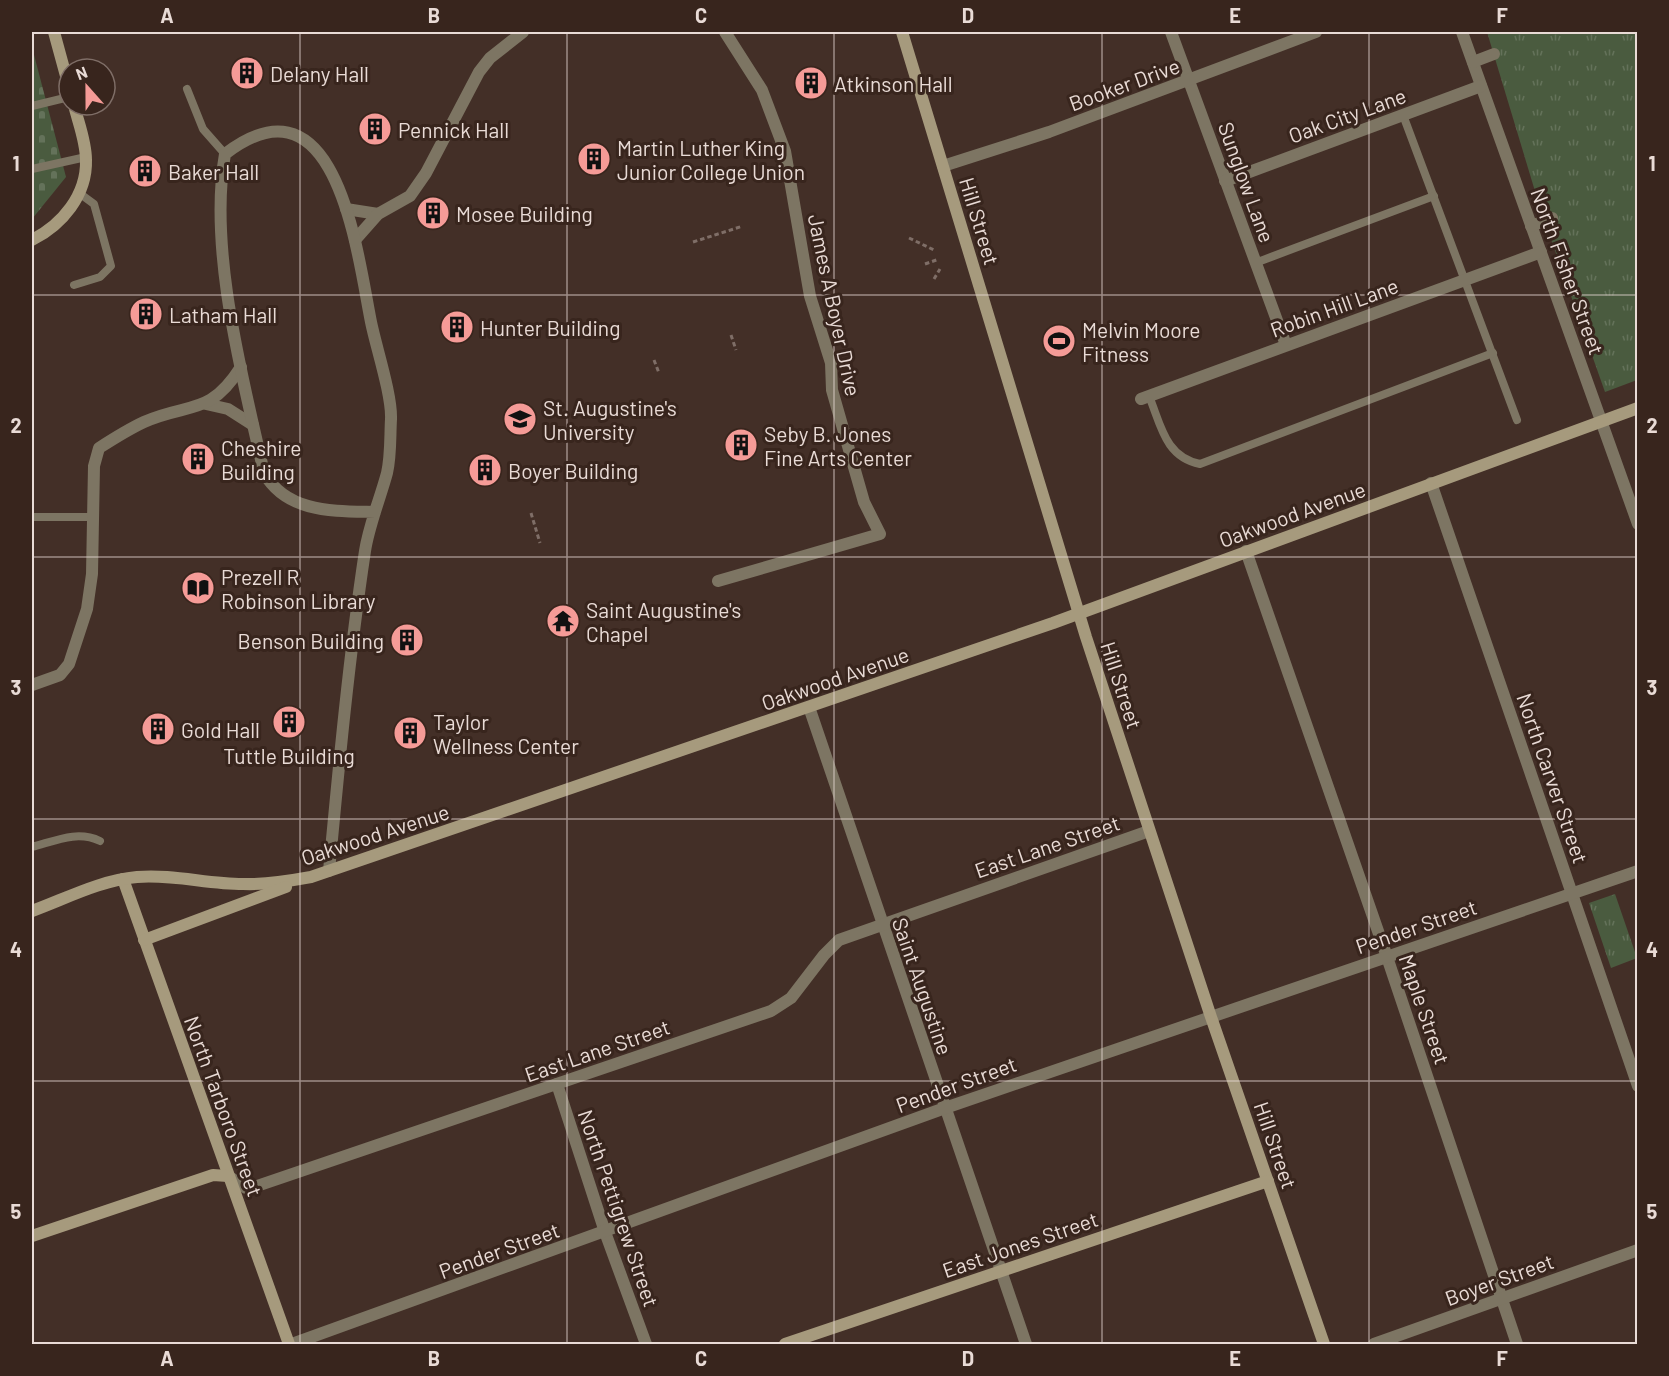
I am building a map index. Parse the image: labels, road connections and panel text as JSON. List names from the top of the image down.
{
  "streets": {
    "street": [
      "Booker Drive",
      "Oak City Lane",
      "Sunglow Lane",
      "Hill Street",
      "North Fisher Street",
      "James A Boyer Drive",
      "Robin Hill Lane",
      "Oakwood Avenue",
      "North Carver Street",
      "East Lane Street",
      "Pender Street",
      "Saint Augustine",
      "Maple Street",
      "North Tarboro Street",
      "North Pettigrew Street",
      "East Jones Street",
      "Boyer Street"
    ]
  },
  "crossings": [
    ["Booker Drive", "Sunglow Lane"],
    ["Booker Drive", "Hill Street"],
    ["Oak City Lane", "Sunglow Lane"],
    ["Oak City Lane", "North Fisher Street"],
    ["Sunglow Lane", "Robin Hill Lane"],
    ["Hill Street", "Oakwood Avenue"],
    ["Hill Street", "East Lane Street"],
    ["Hill Street", "Pender Street"],
    ["Hill Street", "East Jones Street"],
    ["North Fisher Street", "Robin Hill Lane"],
    ["North Fisher Street", "Oakwood Avenue"],
    ["Oakwood Avenue", "North Carver Street"],
    ["Oakwood Avenue", "Saint Augustine"],
    ["Oakwood Avenue", "Maple Street"],
    ["Oakwood Avenue", "North Tarboro Street"],
    ["North Carver Street", "Pender Street"],
    ["East Lane Street", "Saint Augustine"],
    ["East Lane Street", "North Tarboro Street"],
    ["East Lane Street", "North Pettigrew Street"],
    ["Pender Street", "Saint Augustine"],
    ["Pender Street", "Maple Street"],
    ["Pender Street", "North Tarboro Street"],
    ["Pender Street", "North Pettigrew Street"],
    ["Saint Augustine", "East Jones Street"],
    ["Maple Street", "Boyer Street"]
  ],
  "places": {
    "building": [
      "Delany Hall",
      "Atkinson Hall",
      "Pennick Hall",
      "Martin Luther King Junior College Union",
      "Baker Hall",
      "Mosee Building",
      "Latham Hall",
      "Hunter Building",
      "Seby B. Jones Fine Arts Center",
      "Cheshire Building",
      "Boyer Building",
      "Benson Building",
      "Tuttle Building",
      "Gold Hall",
      "Taylor Wellness Center"
    ],
    "sports": ["Melvin Moore Fitness"],
    "school or university": ["St. Augustine's University"],
    "library": ["Prezell R Robinson Library"],
    "temple": ["Saint Augustine's Chapel"]
  },
  "north": "top",
  "grid": {
    "columns": [
      "A",
      "B",
      "C",
      "D",
      "E",
      "F"
    ],
    "rows": [
      "1",
      "2",
      "3",
      "4",
      "5"
    ]
  }
}
